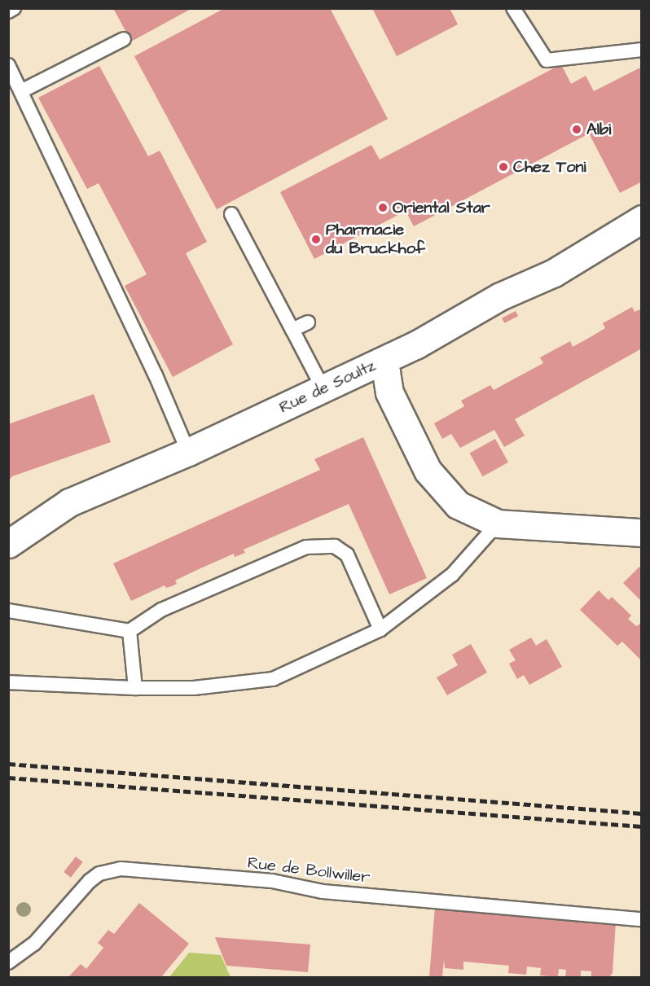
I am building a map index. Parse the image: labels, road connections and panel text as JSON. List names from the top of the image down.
{
  "streets": {
    "street": ["Rue de Soultz"],
    "lane": ["Rue de Bollwiller"]
  },
  "places": [
    "Albi",
    "Chez Toni",
    "Oriental Star",
    "Pharmacie du Bruckhof"
  ]
}
